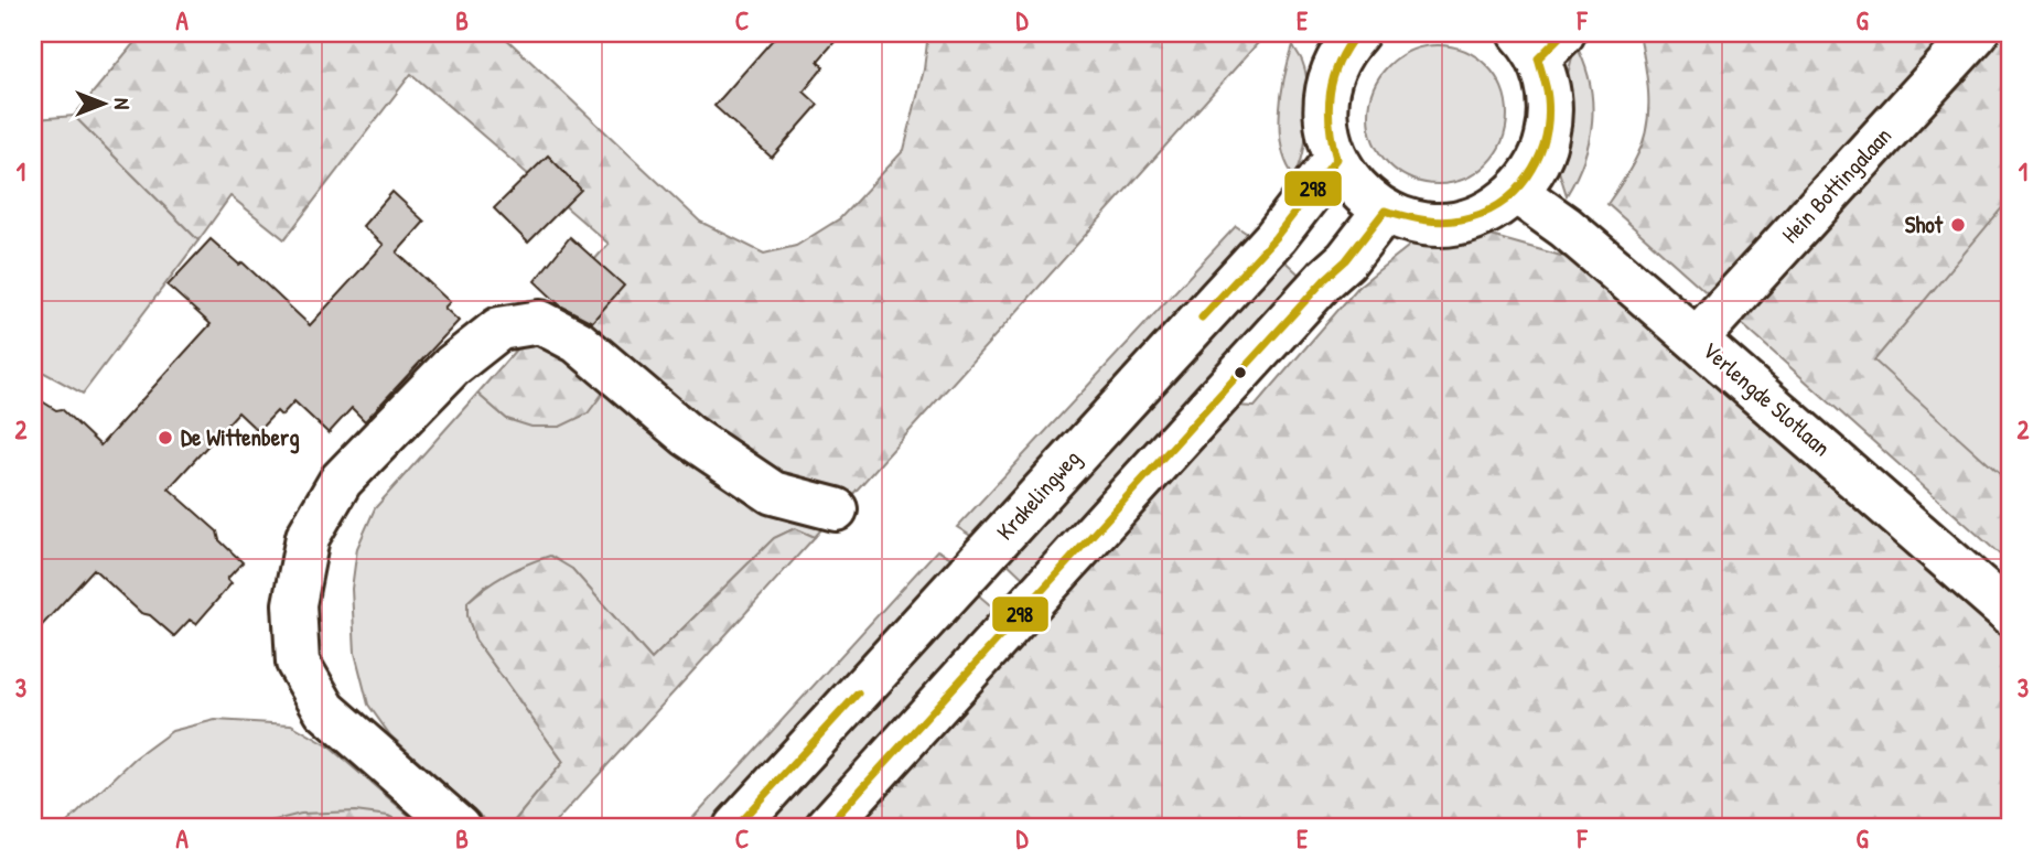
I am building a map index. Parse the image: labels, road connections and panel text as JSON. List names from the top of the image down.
{
  "streets": {
    "main road": ["Hein Bottingalaan", "Verlengde Slotlaan", "Krakelingweg"]
  },
  "crossings": [
    ["Hein Bottingalaan", "Verlengde Slotlaan"]
  ],
  "places": ["Shot", "De Wittenberg"],
  "lines": ["transit line 298"],
  "north": "right",
  "grid": {
    "columns": [
      "A",
      "B",
      "C",
      "D",
      "E",
      "F",
      "G"
    ],
    "rows": ["1", "2", "3"]
  }
}
